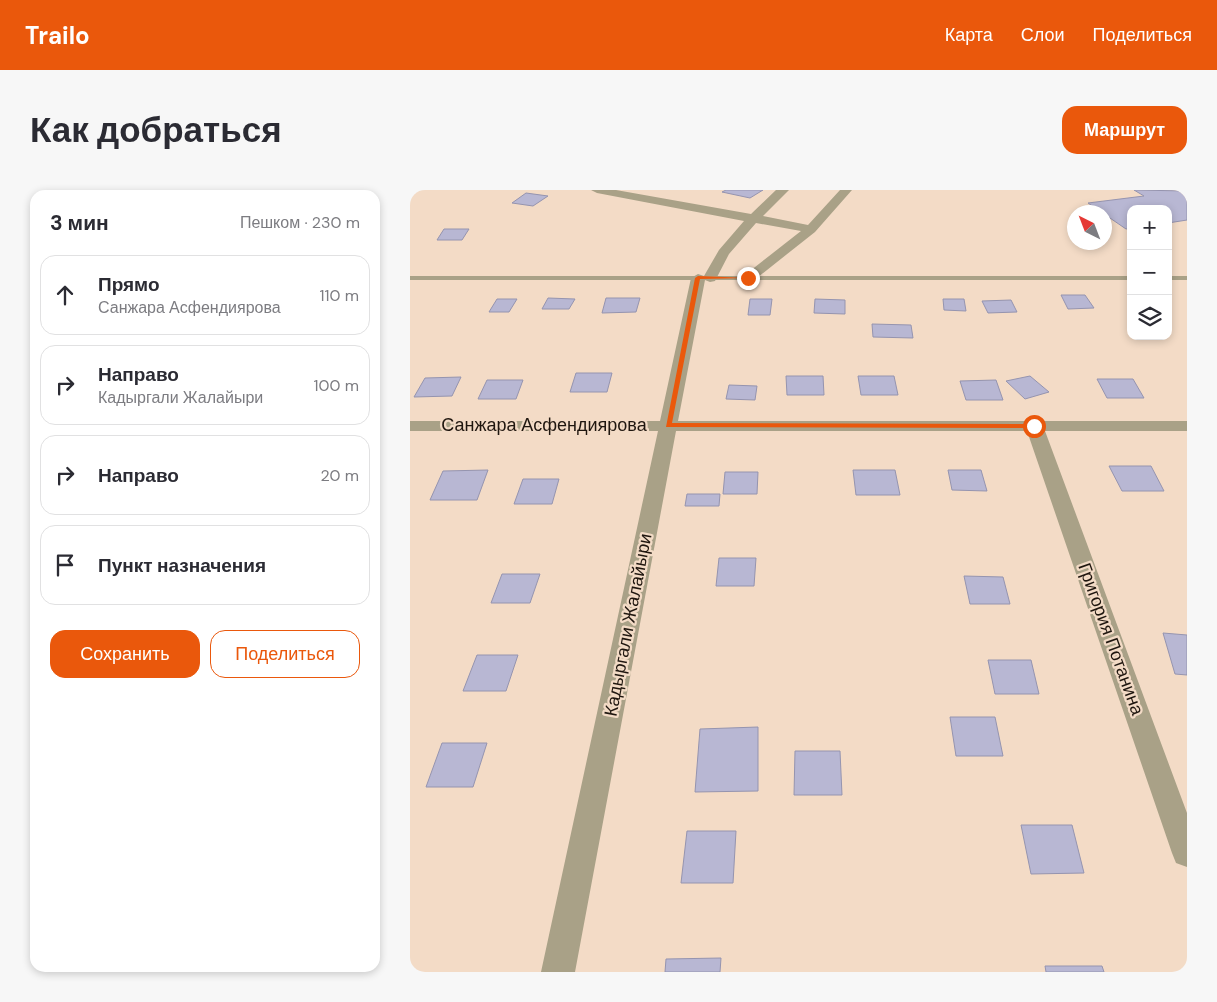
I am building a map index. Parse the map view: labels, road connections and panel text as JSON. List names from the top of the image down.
{
  "streets": {
    "street": ["Санжара Асфендиярова", "Кадыргали Жалайыри", "Григория Потанина"]
  },
  "crossings": [
    ["Санжара Асфендиярова", "Кадыргали Жалайыри"],
    ["Санжара Асфендиярова", "Григория Потанина"]
  ],
  "north": "top left",
  "page": {
    "header": "Trailo",
    "nav": ["Карта", "Слои", "Поделиться"],
    "buttons": [
      "Маршрут",
      ["Сохранить", "Поделиться"]
    ],
    "title": "Как добраться",
    "heading": ["3 мин", "Пешком · 230 m"],
    "map_buttons": ["+", "−"],
    "list": [
      ["Прямо", "Санжара Асфендиярова", "110 m"],
      ["Направо", "Кадыргали Жалайыри", "100 m"],
      ["Направо", "20 m"],
      "Пункт назначения"
    ]
  }
}
